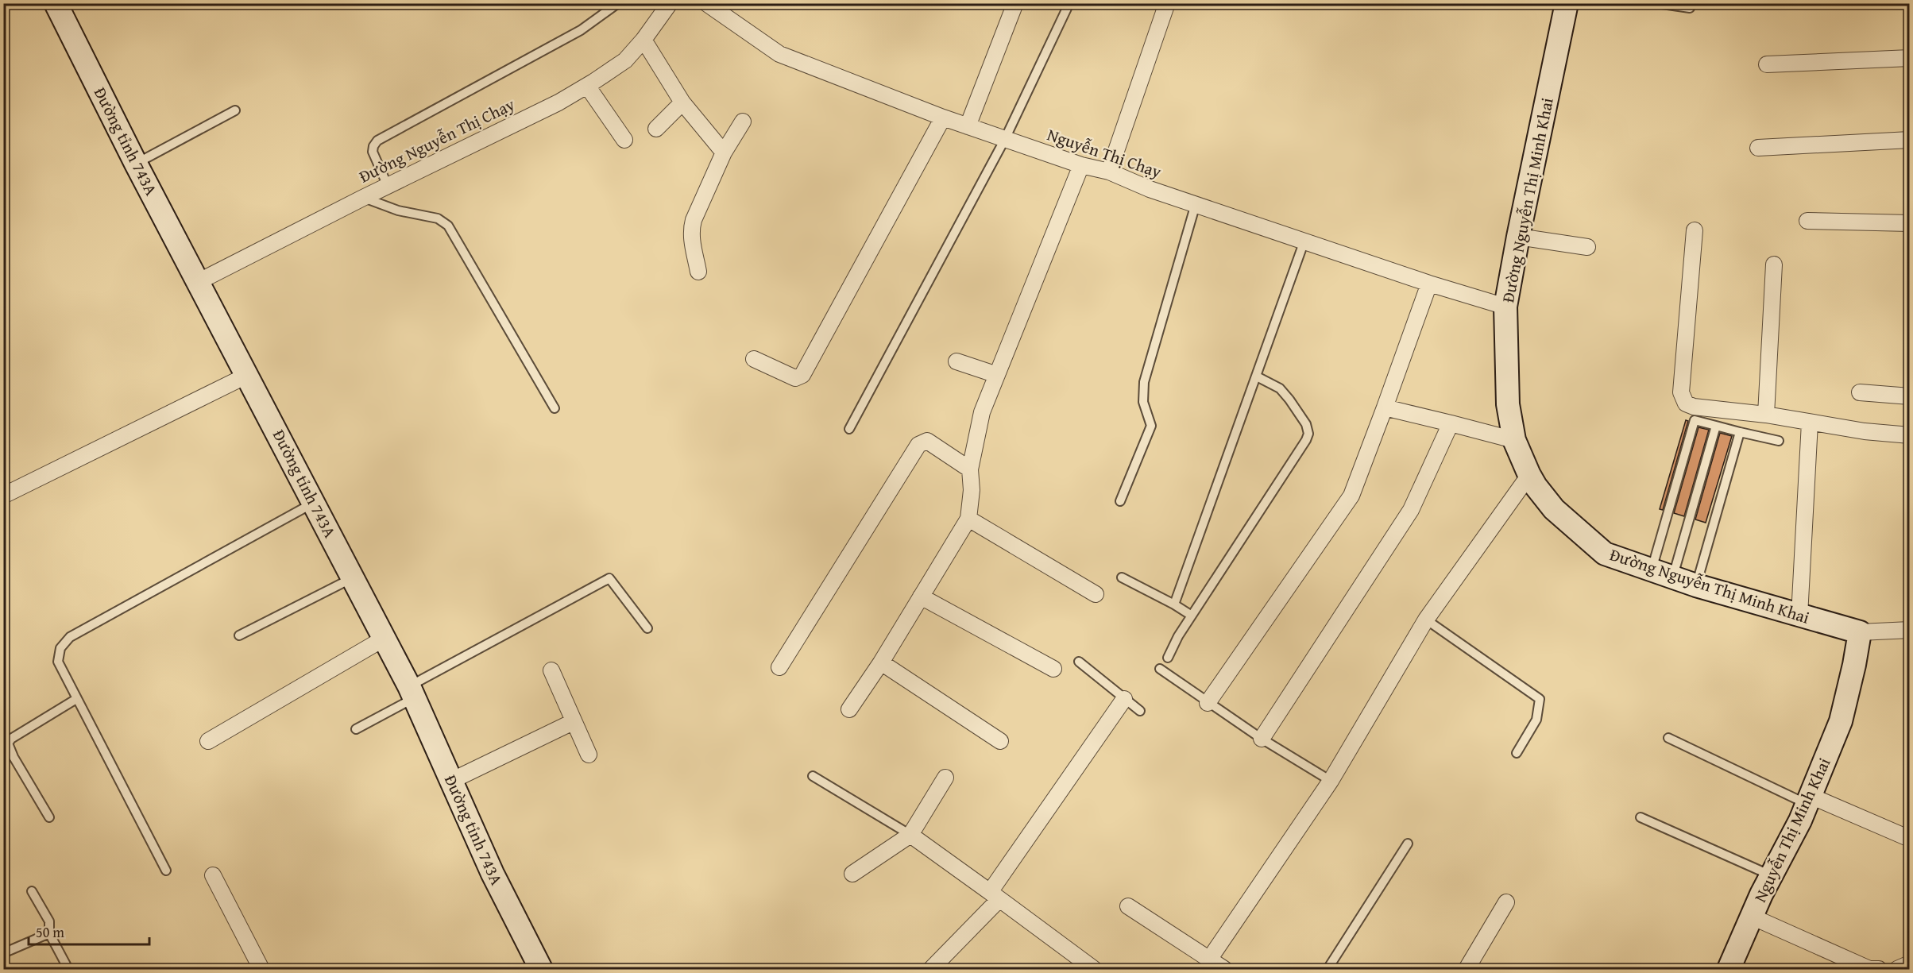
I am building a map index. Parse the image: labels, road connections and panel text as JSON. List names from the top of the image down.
{
  "streets": {
    "main road": ["Đường tỉnh 743A", "Đường Nguyễn Thị Minh Khai", "Nguyễn Thị Minh Khai"],
    "street": ["Đường Nguyễn Thị Chạy", "Nguyễn Thị Chạy"]
  },
  "crossings": [
    ["Đường Nguyễn Thị Chạy", "Đường tỉnh 743A"],
    ["Nguyễn Thị Chạy", "Đường Nguyễn Thị Minh Khai"],
    ["Đường Nguyễn Thị Minh Khai", "Nguyễn Thị Minh Khai"]
  ],
  "scale_bar": "50 m"
}
